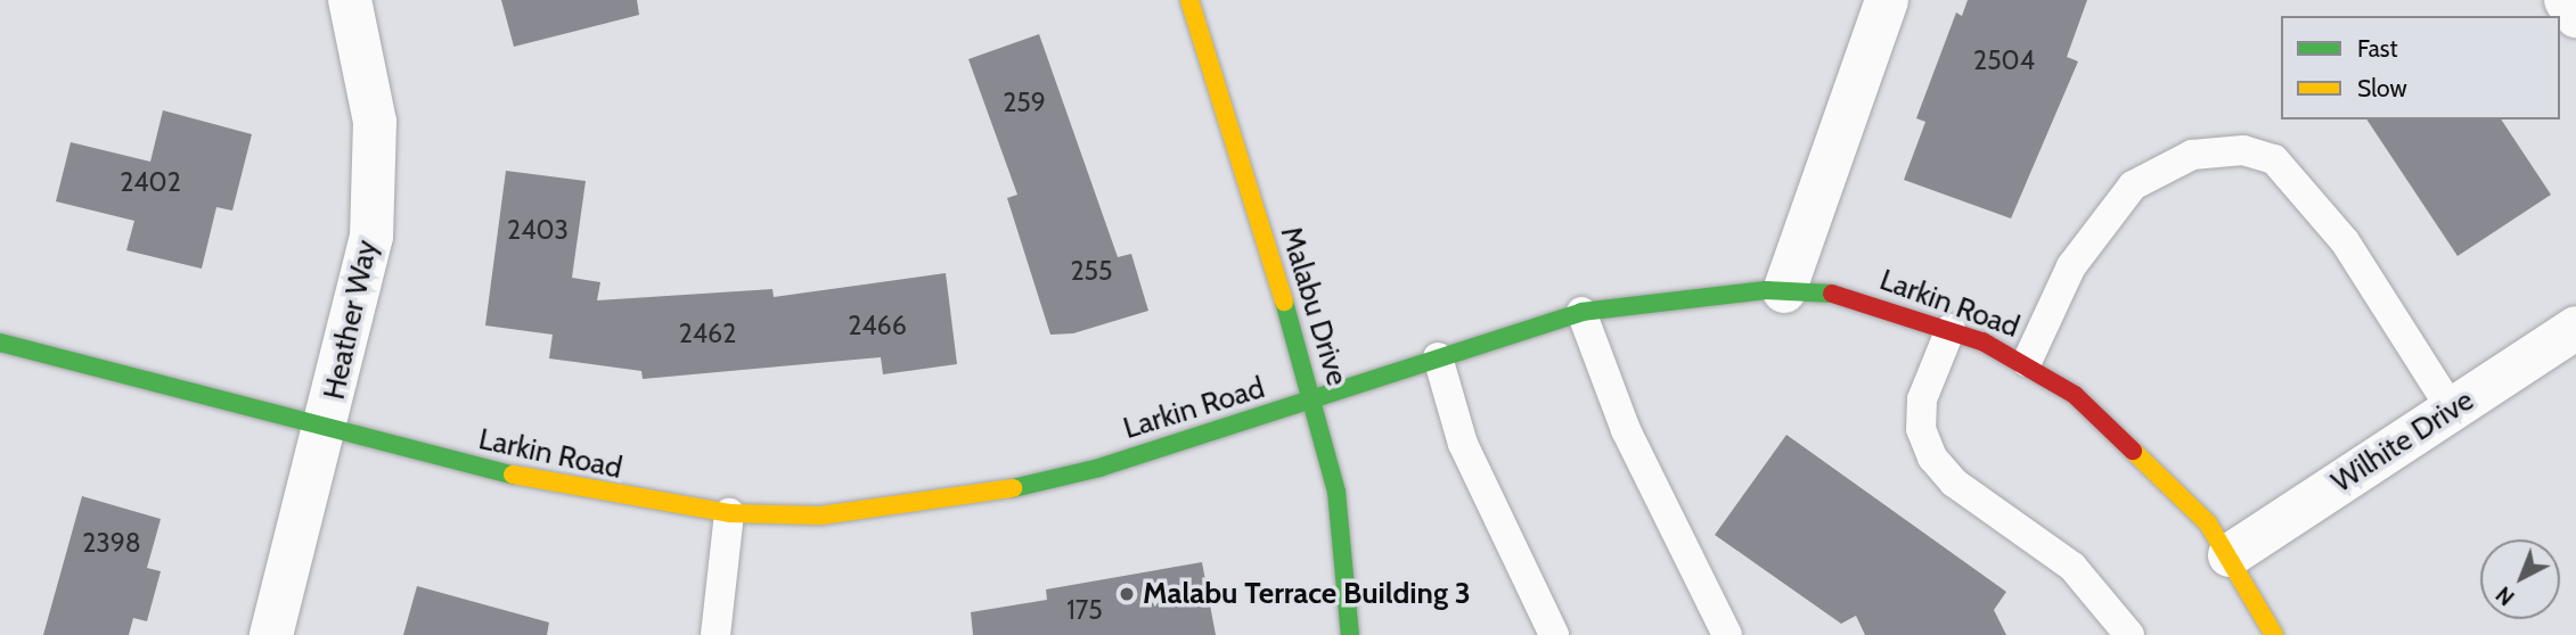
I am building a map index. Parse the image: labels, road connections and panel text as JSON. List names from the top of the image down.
{
  "streets": {
    "street": [
      "Larkin Road",
      "Malabu Drive",
      "Heather Way",
      "Wilhite Drive"
    ]
  },
  "crossings": [
    ["Larkin Road", "Malabu Drive"],
    ["Larkin Road", "Heather Way"],
    ["Larkin Road", "Wilhite Drive"]
  ],
  "places": ["Malabu Terrace Building 3"],
  "house_numbers": [
    "2504",
    "259",
    "2402",
    "2403",
    "255",
    "2466",
    "2462",
    "2398",
    "175"
  ],
  "legend": ["Fast", "Slow"],
  "north": "bottom left"
}
